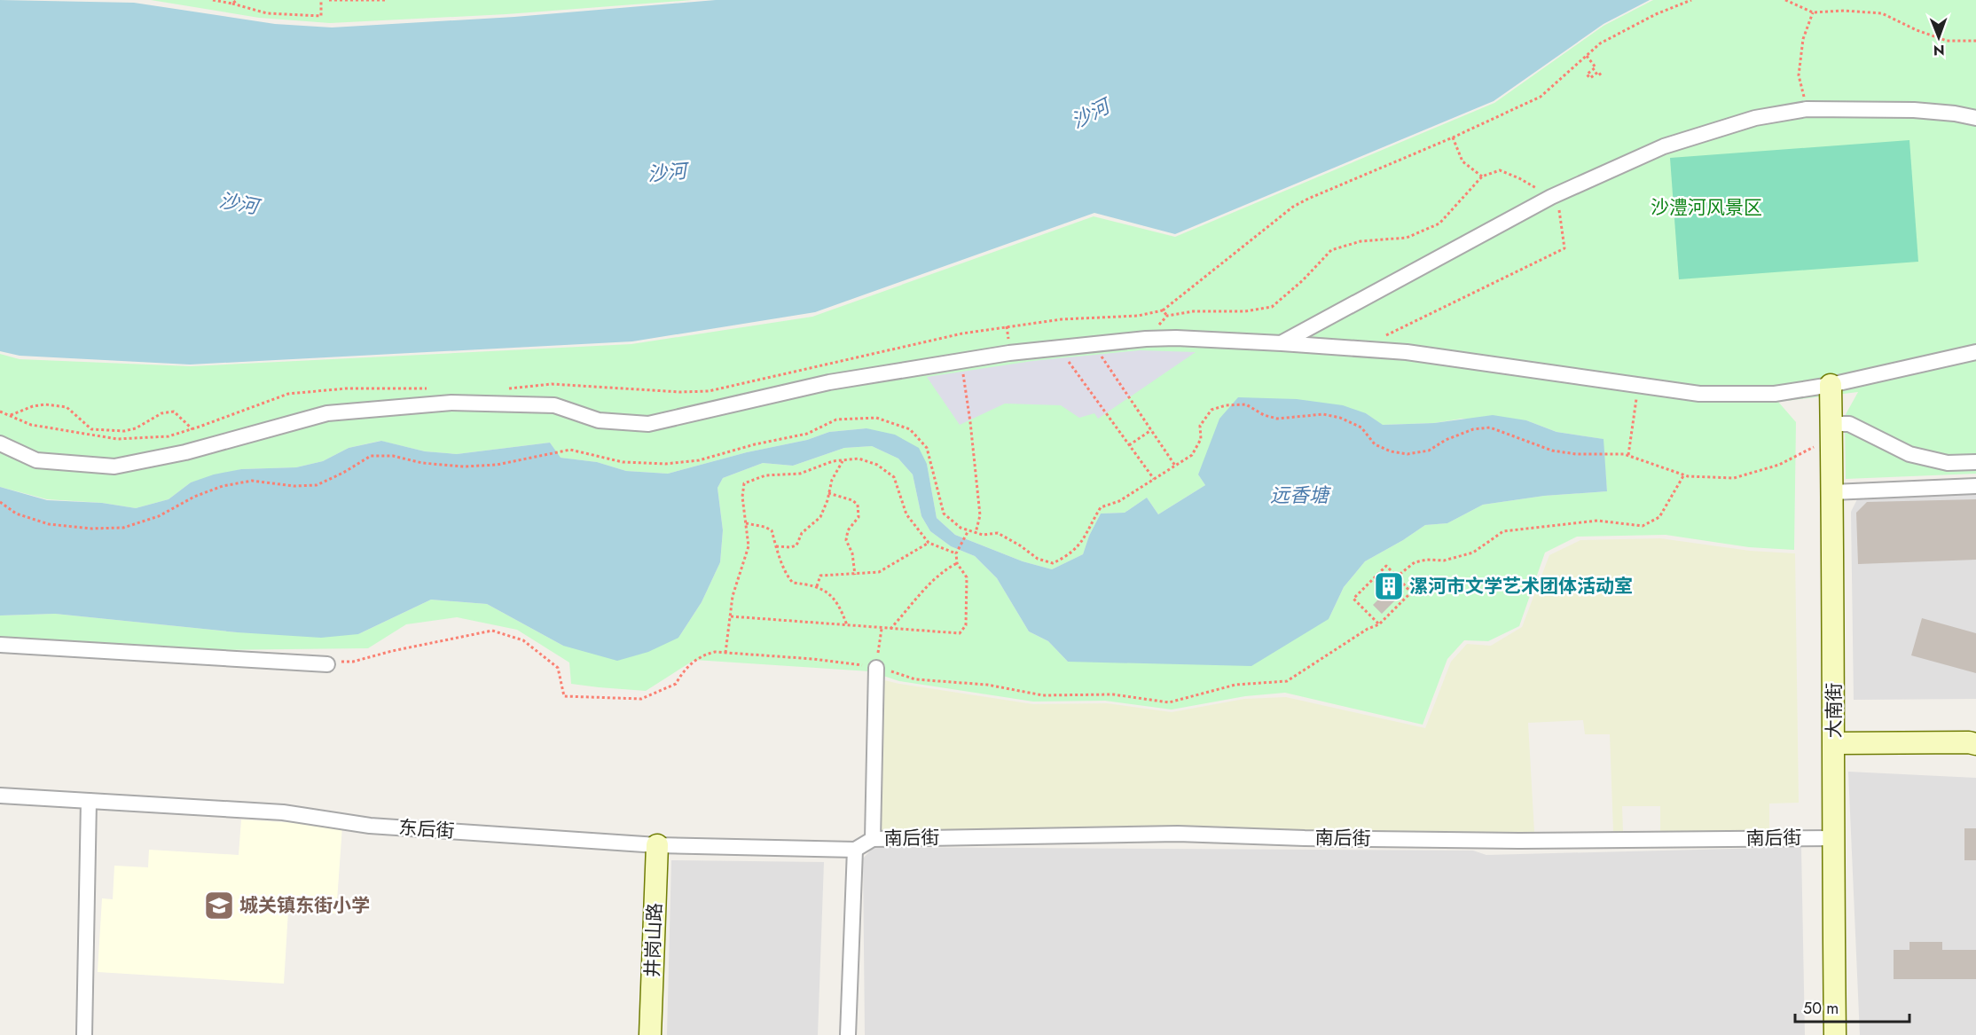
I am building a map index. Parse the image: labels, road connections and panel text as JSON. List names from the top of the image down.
{
  "streets": {
    "street": [
      "大南街",
      "东后街",
      "南后街",
      "井岗山路"
    ]
  },
  "crossings": [
    ["大南街", "南后街"],
    ["东后街", "南后街"],
    ["东后街", "井岗山路"]
  ],
  "water": ["沙河", "远香塘"],
  "parks": ["沙澧河风景区"],
  "places": {
    "building": ["漯河市文学艺术团体活动室"],
    "school or university": ["城关镇东街小学"]
  },
  "scale_bar": "50 m",
  "north": "bottom"
}
